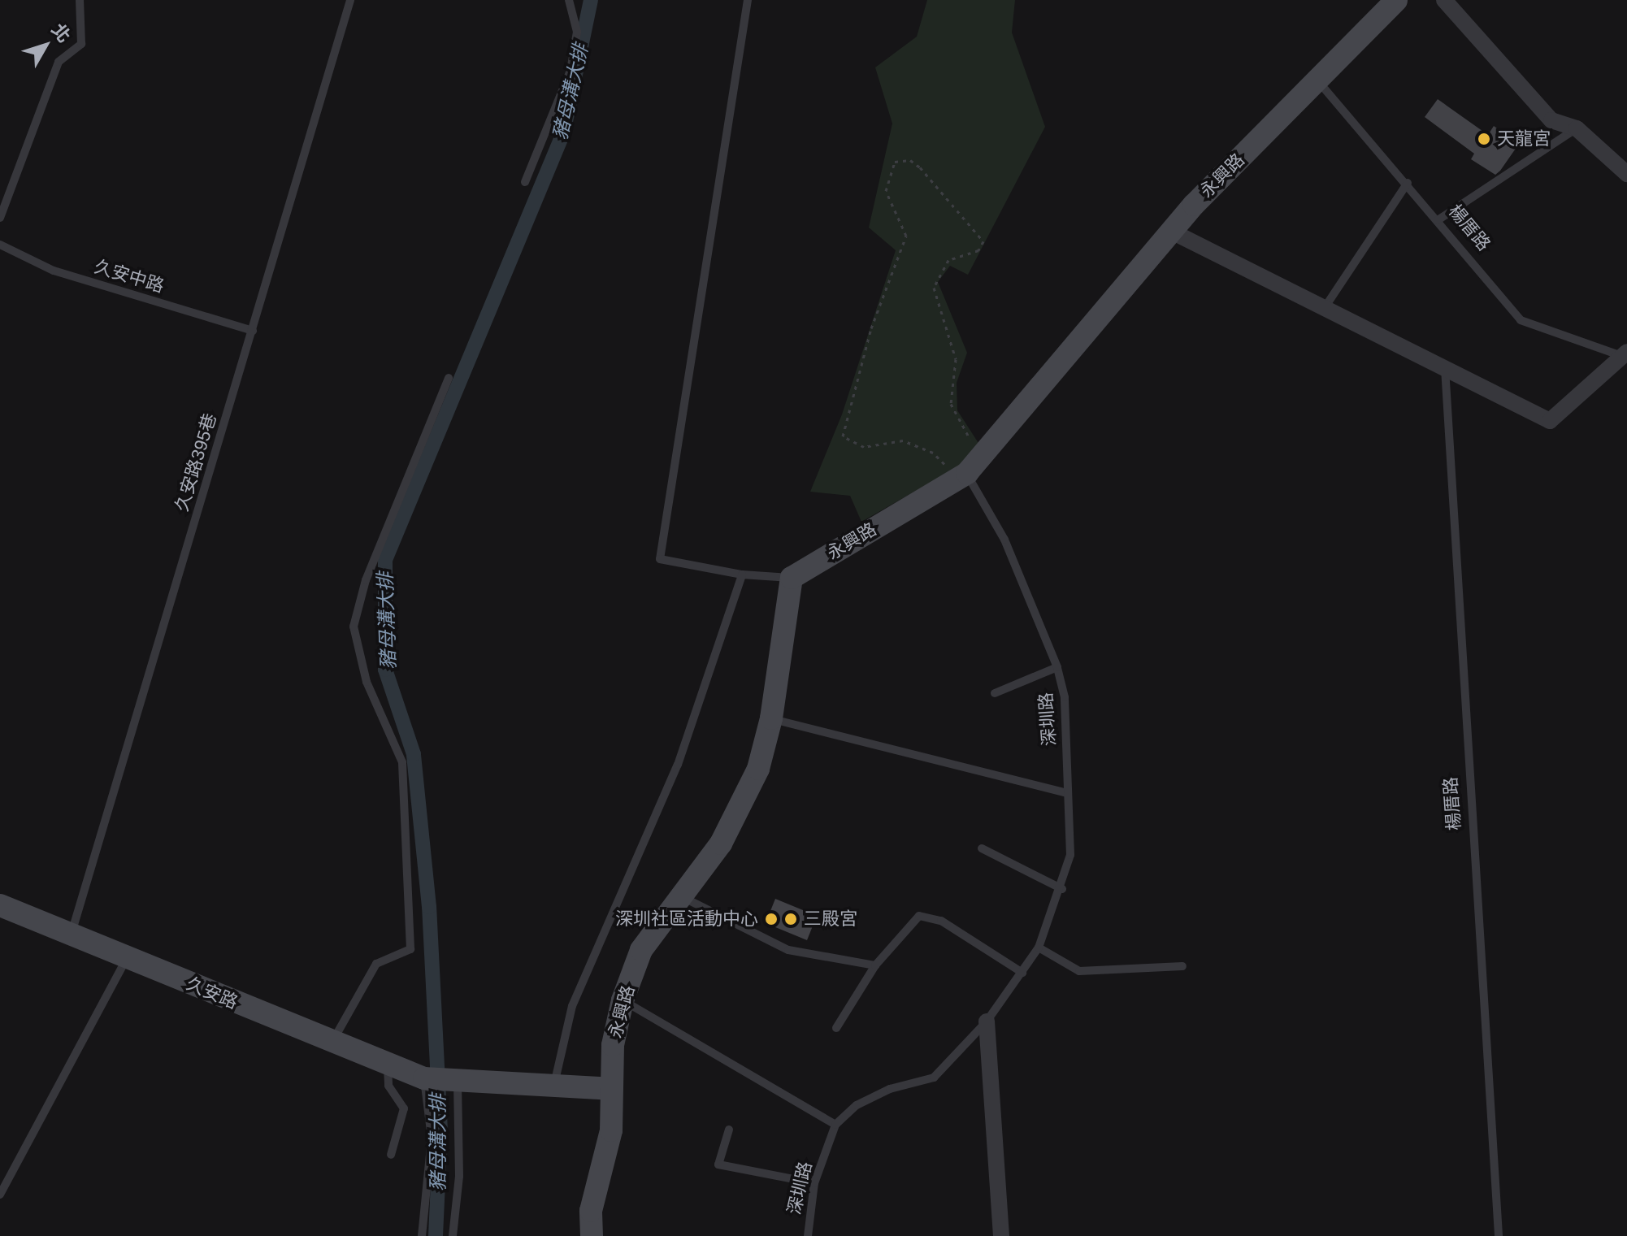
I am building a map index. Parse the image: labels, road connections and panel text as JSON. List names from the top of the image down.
{
  "streets": {
    "street": ["永興路", "楊厝路", "久安路"],
    "lane": ["久安中路", "久安路395巷", "深圳路"]
  },
  "crossings": [
    ["永興路", "楊厝路"],
    ["永興路", "深圳路"],
    ["永興路", "久安路"],
    ["久安中路", "久安路395巷"],
    ["久安路395巷", "久安路"]
  ],
  "water": ["豬母溝大排"],
  "places": ["天龍宮", "深圳社區活動中心", "三殿宮"],
  "north": "top right"
}
